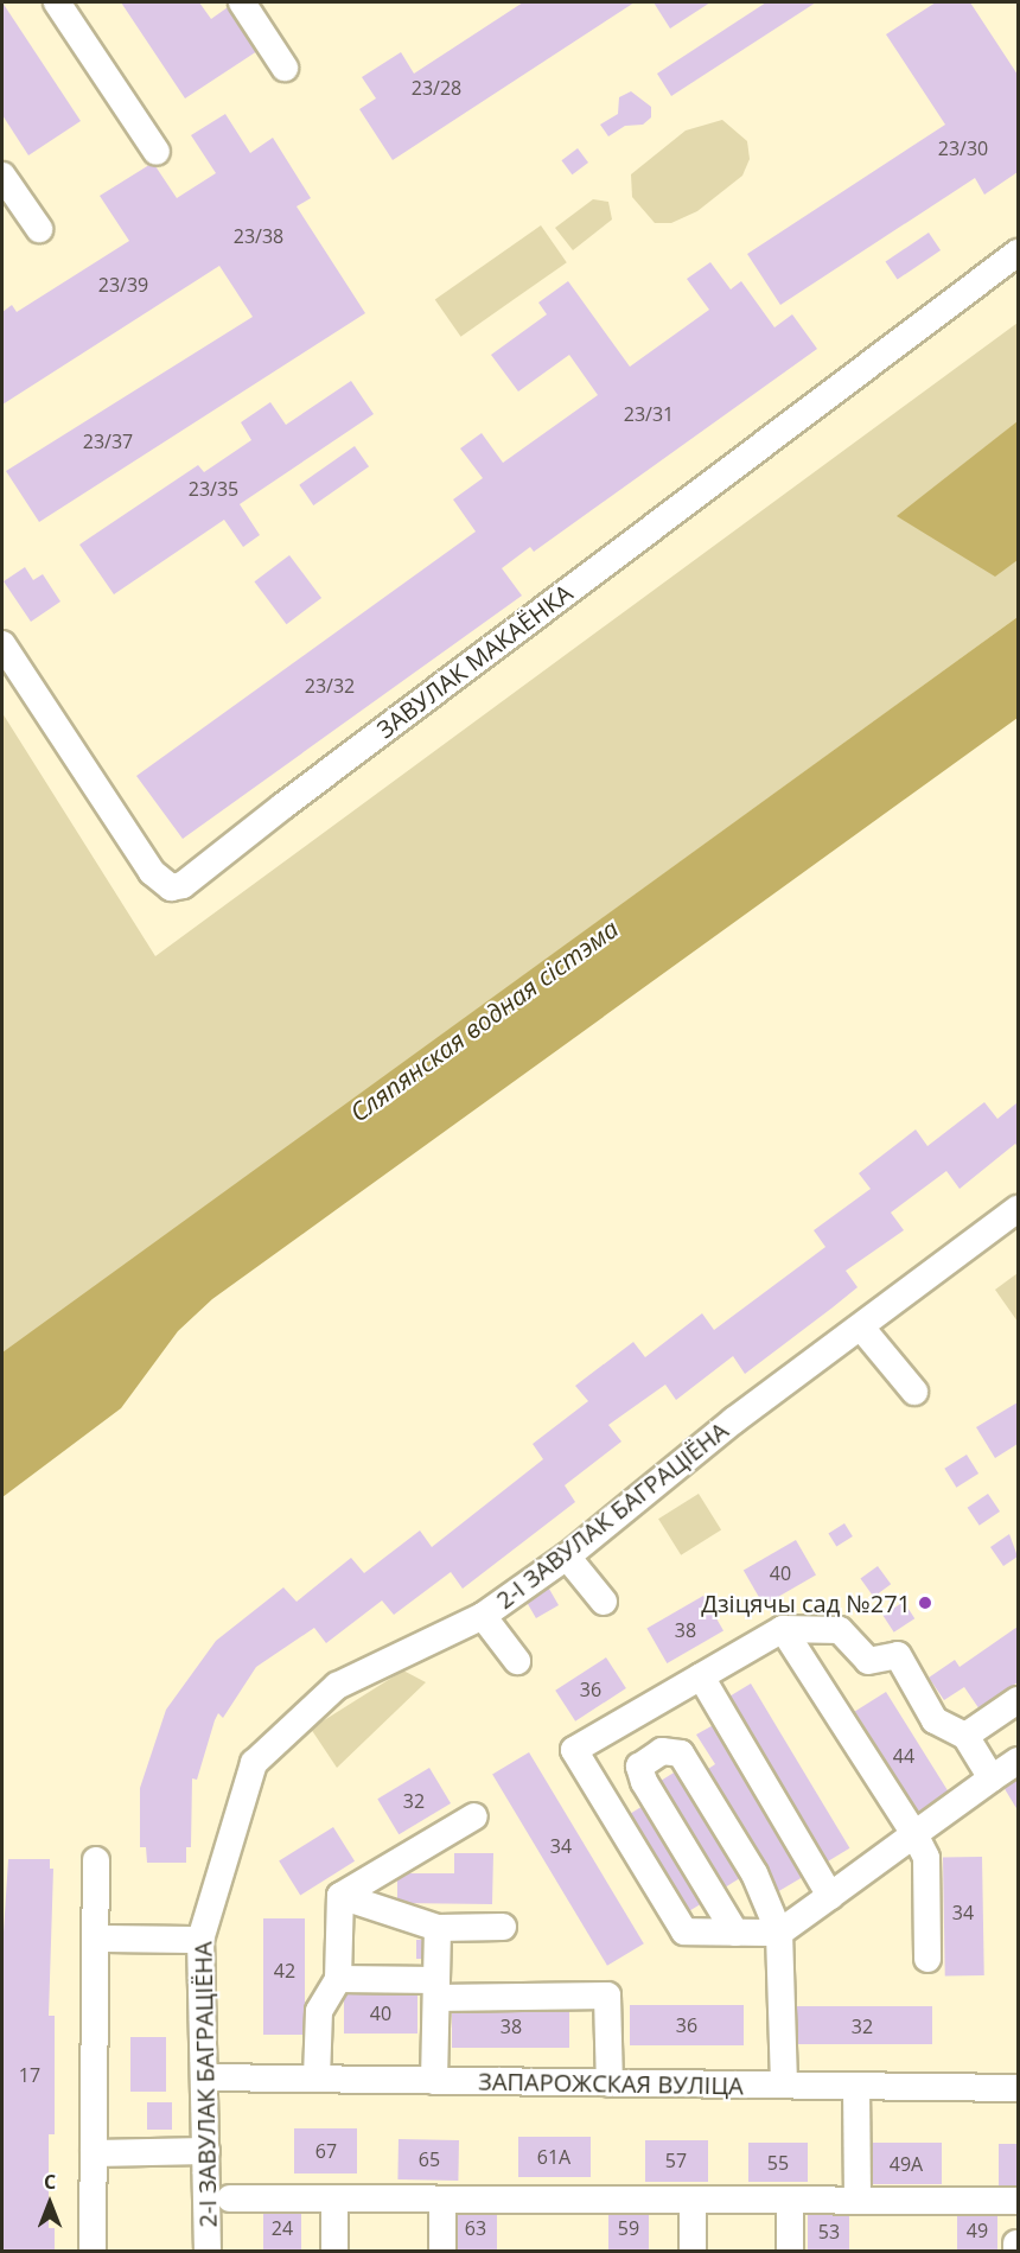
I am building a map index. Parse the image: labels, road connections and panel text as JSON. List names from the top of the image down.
{
  "streets": {
    "street": ["ЗАВУЛАК МАКАЁНКА", "2-І ЗАВУЛАК БАГРАЦІЁНА", "ЗАПАРОЖСКАЯ ВУЛІЦА"]
  },
  "crossings": [
    ["2-І ЗАВУЛАК БАГРАЦІЁНА", "ЗАПАРОЖСКАЯ ВУЛІЦА"]
  ],
  "water": ["Сляпянская водная сістэма"],
  "places": ["Дзіцячы сад №271"],
  "house_numbers": [
    "23/28",
    "23/30",
    "23/38",
    "23/39",
    "23/31",
    "23/37",
    "23/35",
    "23/32",
    "40",
    "38",
    "36",
    "44",
    "32",
    "34",
    "34",
    "42",
    "40",
    "36",
    "38",
    "32",
    "17",
    "67",
    "61А",
    "65",
    "57",
    "55",
    "49А",
    "24",
    "63",
    "59",
    "49",
    "53"
  ],
  "north": "top"
}
